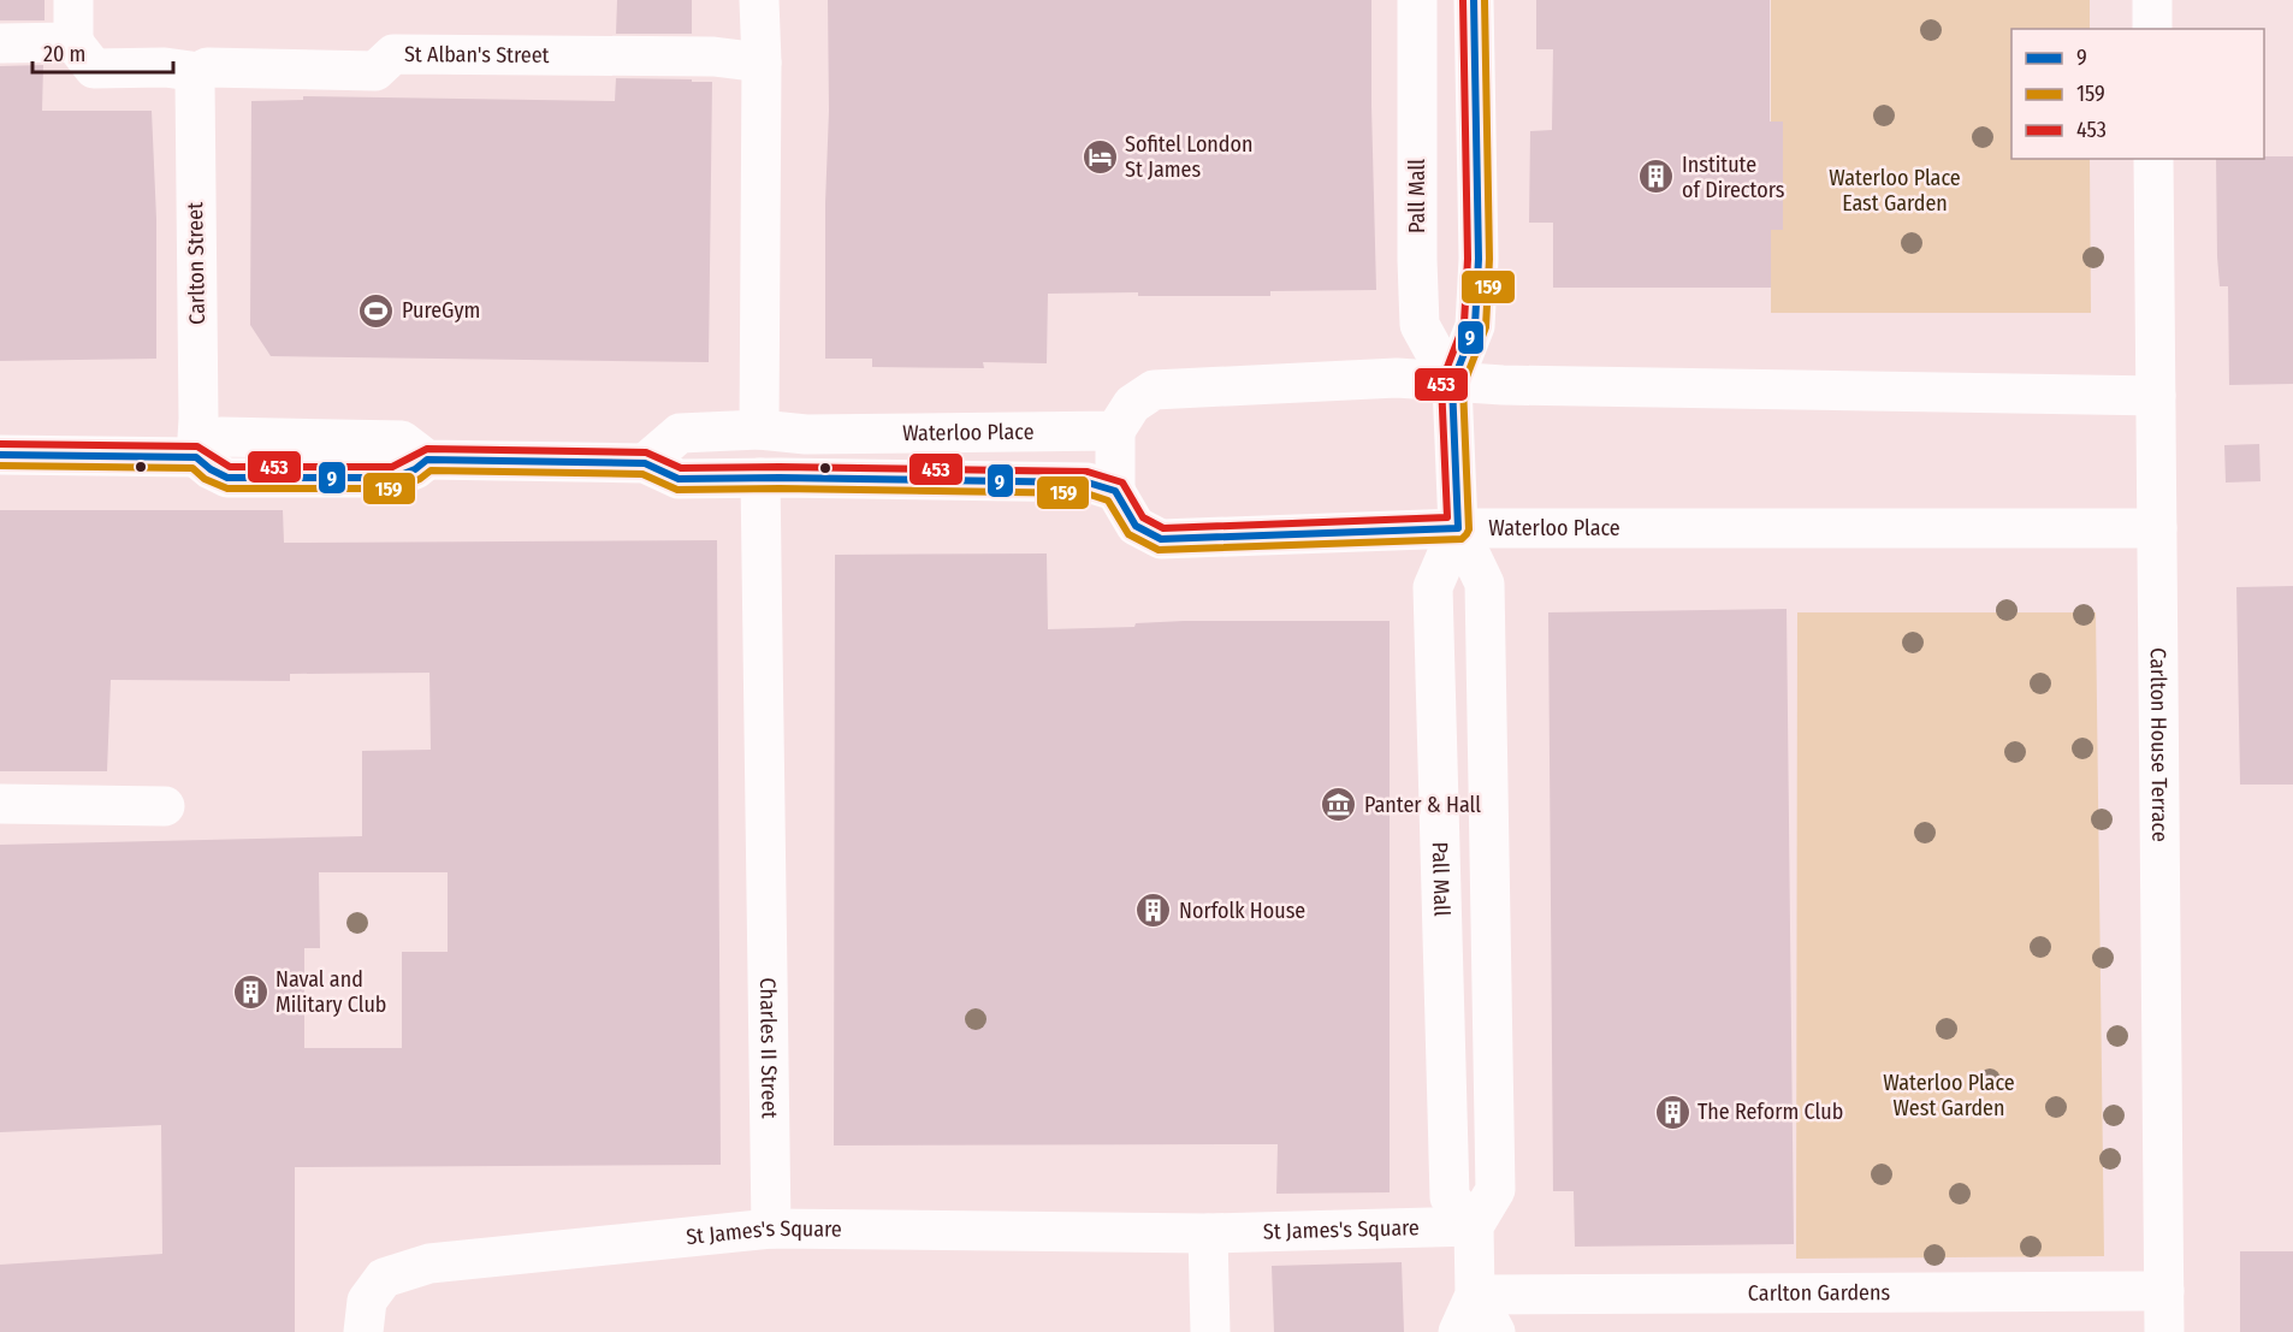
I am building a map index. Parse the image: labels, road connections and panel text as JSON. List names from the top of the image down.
{
  "streets": {
    "street": [
      "St Alban's Street",
      "Pall Mall",
      "Carlton Street",
      "Waterloo Place",
      "Carlton House Terrace",
      "Charles II Street",
      "St James's Square",
      "Carlton Gardens"
    ]
  },
  "crossings": [
    ["St Alban's Street", "Carlton Street"],
    ["Pall Mall", "Waterloo Place"],
    ["Pall Mall", "St James's Square"],
    ["Pall Mall", "Carlton Gardens"],
    ["Waterloo Place", "Carlton House Terrace"],
    ["Carlton House Terrace", "Carlton Gardens"],
    ["Charles II Street", "St James's Square"]
  ],
  "parks": ["Waterloo Place East Garden", "Waterloo Place West Garden"],
  "places": {
    "hotel": ["Sofitel London St James"],
    "building": [
      "Institute of Directors",
      "Norfolk House",
      "Naval and Military Club",
      "The Reform Club"
    ],
    "sports": ["PureGym"],
    "museum": ["Panter & Hall"]
  },
  "lines": ["transit line 9", "transit line 159", "transit line 453"],
  "legend": ["9", "159", "453"],
  "scale_bar": "20 m"
}
